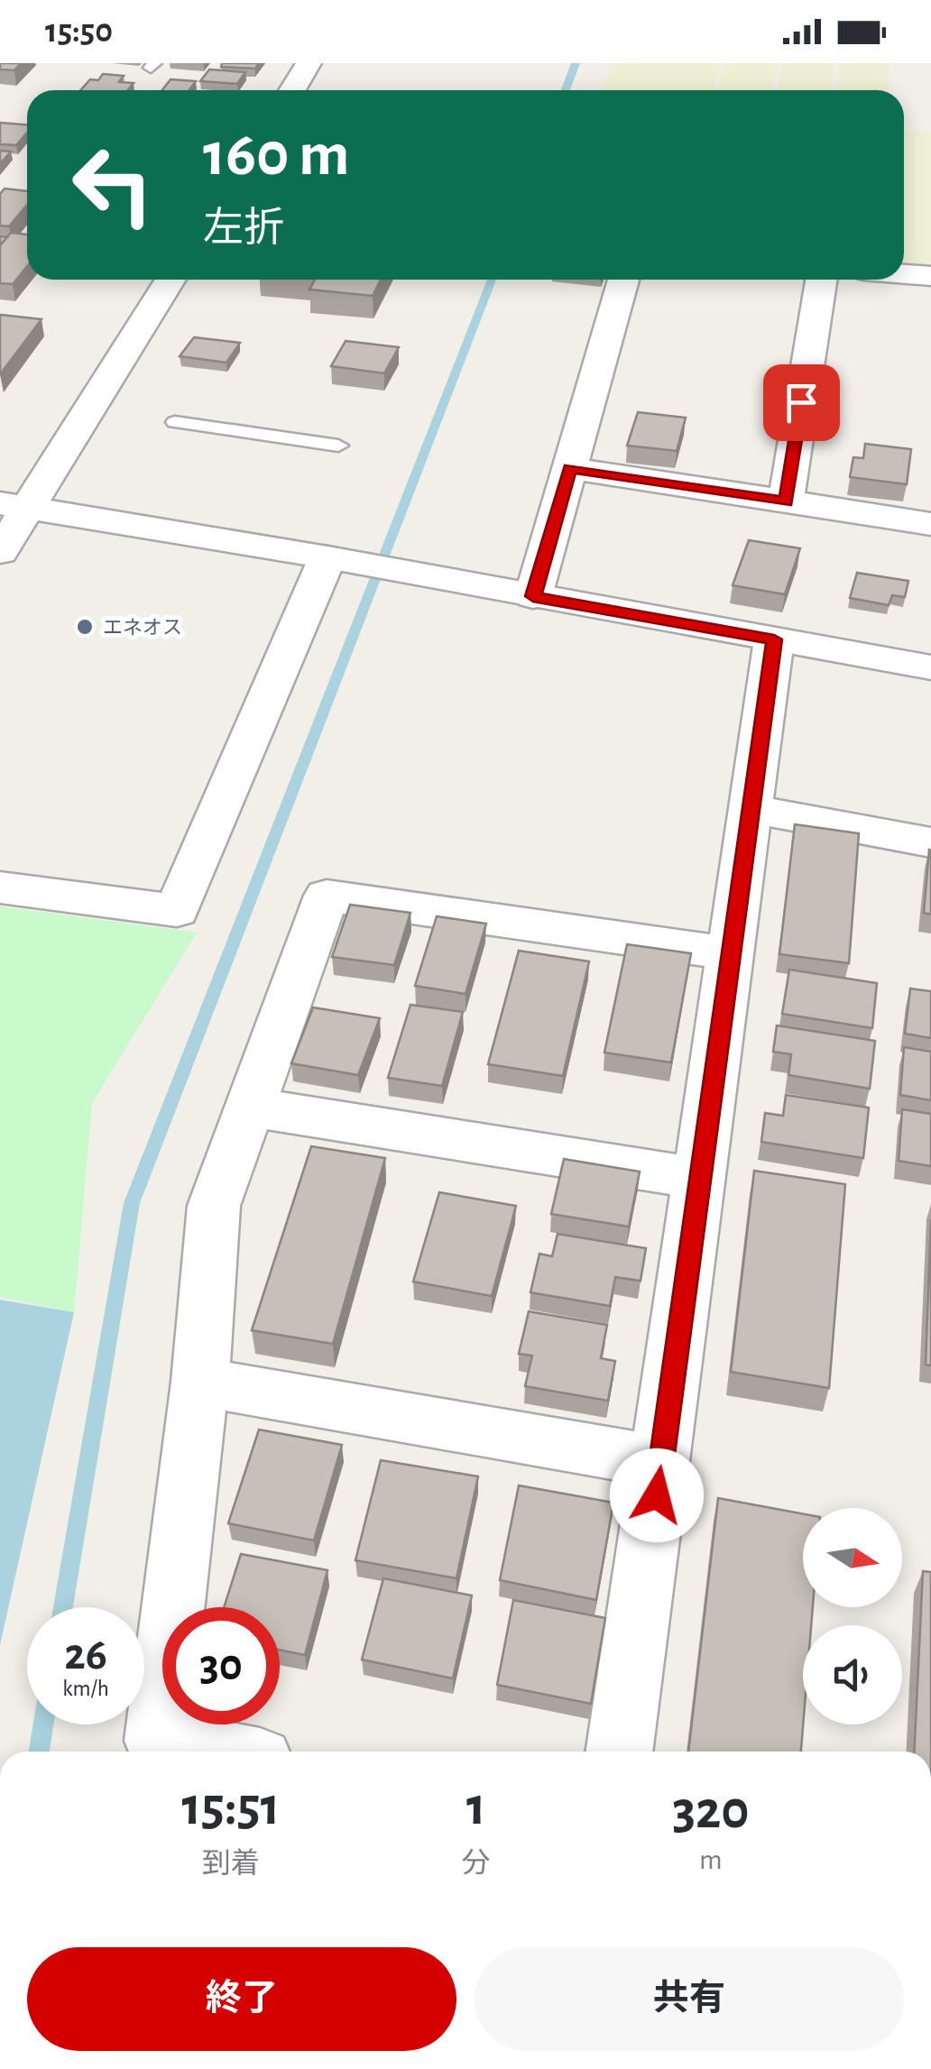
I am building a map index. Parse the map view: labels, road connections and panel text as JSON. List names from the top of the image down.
{
  "places": ["エネオス"],
  "north": "right",
  "page": {
    "status": "15:50",
    "turn": ["160 m", "左折"],
    "speed": "26 km/h",
    "limit": "30",
    "eta": [
      "15:51",
      "到着",
      "1",
      "分",
      "320",
      "m"
    ],
    "buttons": ["終了", "共有"]
  }
}
